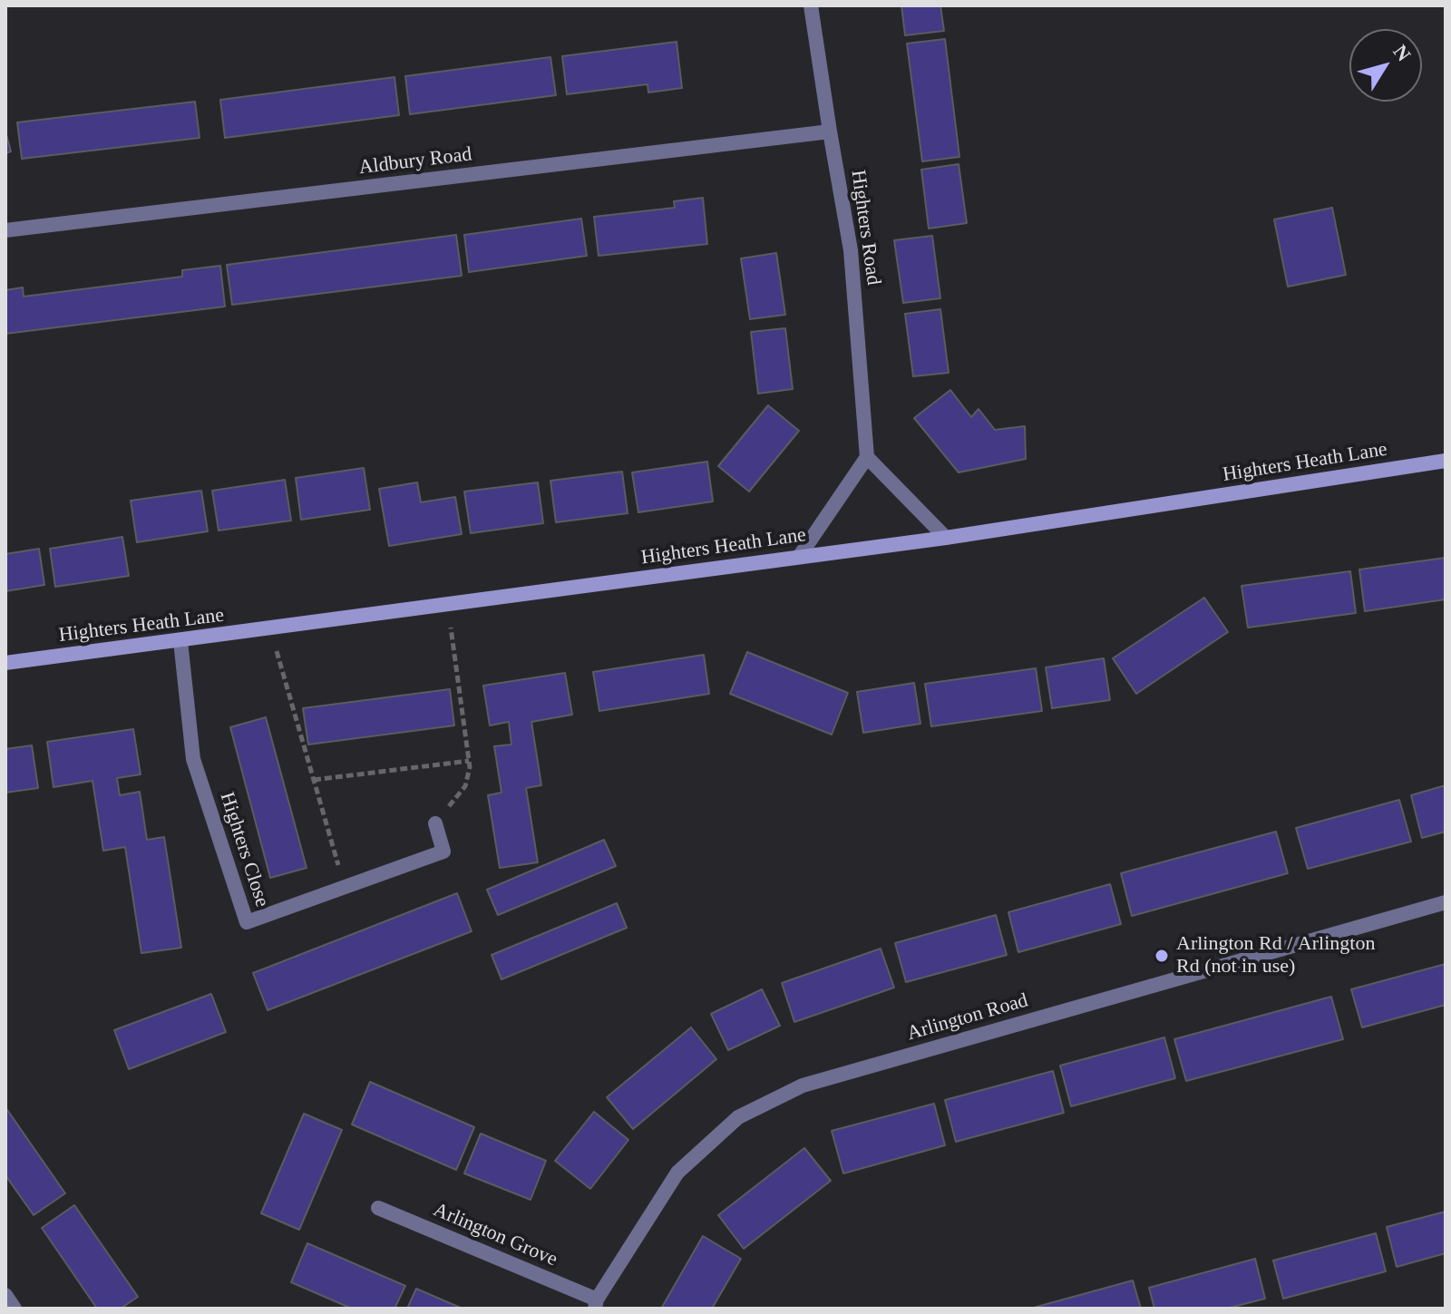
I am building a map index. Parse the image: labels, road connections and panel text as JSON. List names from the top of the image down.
{
  "streets": {
    "street": [
      "Aldbury Road",
      "Highters Road",
      "Highters Heath Lane",
      "Highters Close",
      "Arlington Road",
      "Arlington Grove"
    ]
  },
  "crossings": [
    ["Aldbury Road", "Highters Road"],
    ["Highters Heath Lane", "Highters Close"],
    ["Arlington Road", "Arlington Grove"]
  ],
  "places": ["Arlington Rd / Arlington Rd (not in use)"],
  "north": "top right"
}
